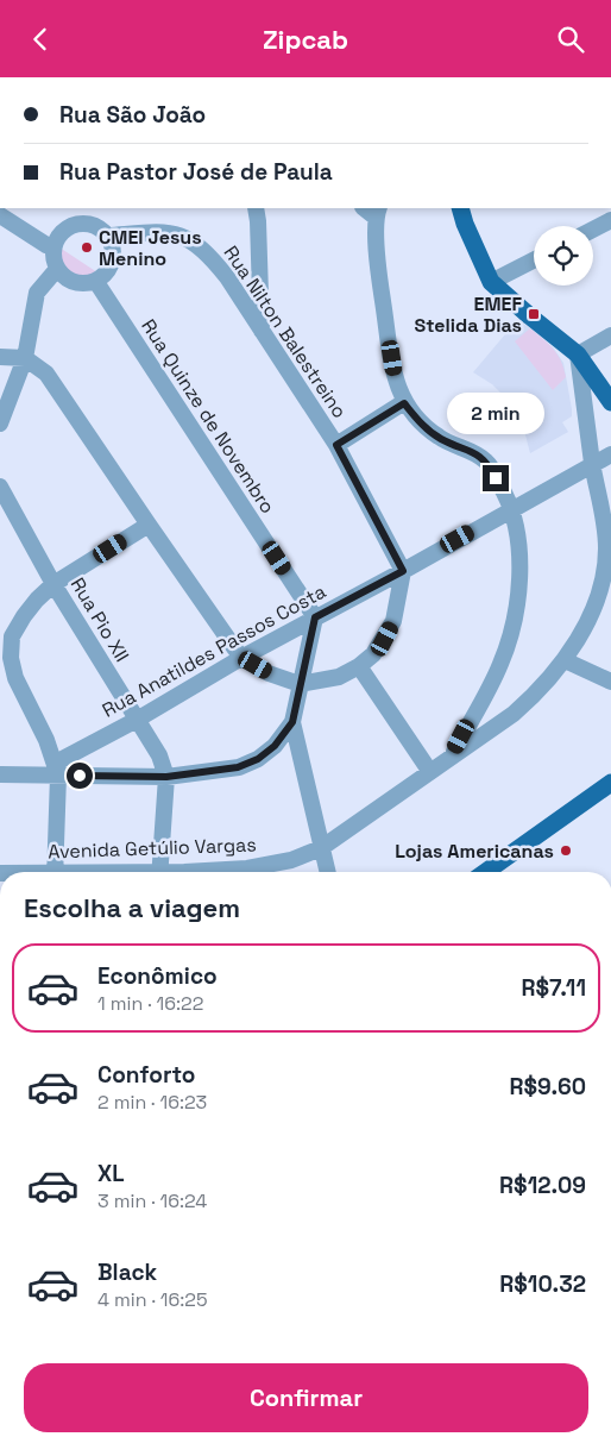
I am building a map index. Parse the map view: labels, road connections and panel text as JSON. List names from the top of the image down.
{
  "streets": {
    "street": [
      "Rua Nilton Balestreino",
      "Rua Quinze de Novembro",
      "Rua Pio XII",
      "Rua Anatildes Passos Costa",
      "Avenida Getúlio Vargas"
    ]
  },
  "crossings": [
    ["Rua Nilton Balestreino", "Rua Quinze de Novembro"],
    ["Rua Nilton Balestreino", "Rua Anatildes Passos Costa"],
    ["Rua Quinze de Novembro", "Rua Anatildes Passos Costa"],
    ["Rua Pio XII", "Rua Anatildes Passos Costa"]
  ],
  "places": {
    "other": ["CMEI Jesus Menino", "Lojas Americanas"],
    "transit": ["EMEF Stelida Dias"]
  },
  "page": {
    "header": "Zipcab",
    "banner": ["Rua São João", "Rua Pastor José de Paula"],
    "bubble": "2 min",
    "heading": "Escolha a viagem",
    "list": [
      {
        "name": "Econômico",
        "note": "1 min · 16:22",
        "value": "R$7.11"
      },
      {
        "name": "Conforto",
        "note": "2 min · 16:23",
        "value": "R$9.60"
      },
      {
        "name": "XL",
        "note": "3 min · 16:24",
        "value": "R$12.09"
      },
      {
        "name": "Black",
        "note": "4 min · 16:25",
        "value": "R$10.32"
      }
    ],
    "buttons": "Confirmar"
  }
}
